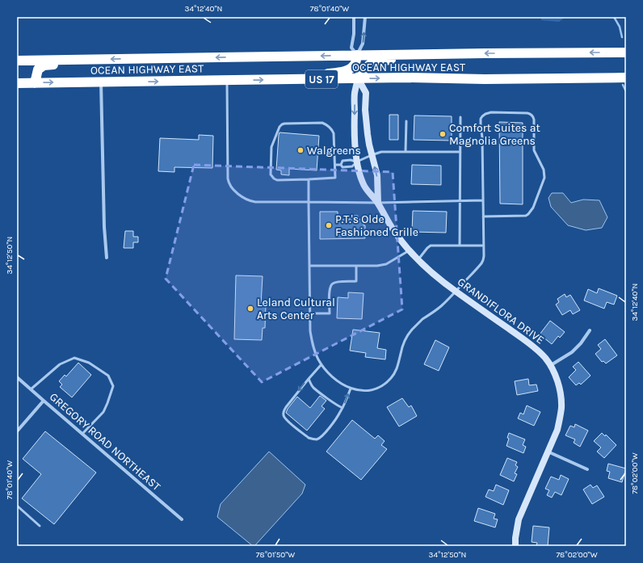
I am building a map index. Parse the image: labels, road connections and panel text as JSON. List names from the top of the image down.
{
  "streets": {
    "highway": ["OCEAN HIGHWAY EAST", "US 17"],
    "street": ["GRANDIFLORA DRIVE", "GREGORY ROAD NORTHEAST"]
  },
  "crossings": [
    ["OCEAN HIGHWAY EAST", "GRANDIFLORA DRIVE"]
  ],
  "places": [
    "Comfort Suites at Magnolia Greens",
    "Walgreens",
    "P.T.'s Olde Fashioned Grille",
    "Leland Cultural Arts Center"
  ],
  "coordinates": [
    "34°12'40\"N",
    "78°01'40\"W",
    "34°12'50\"N",
    "78°02'00\"W",
    "78°01'50\"W"
  ]
}
